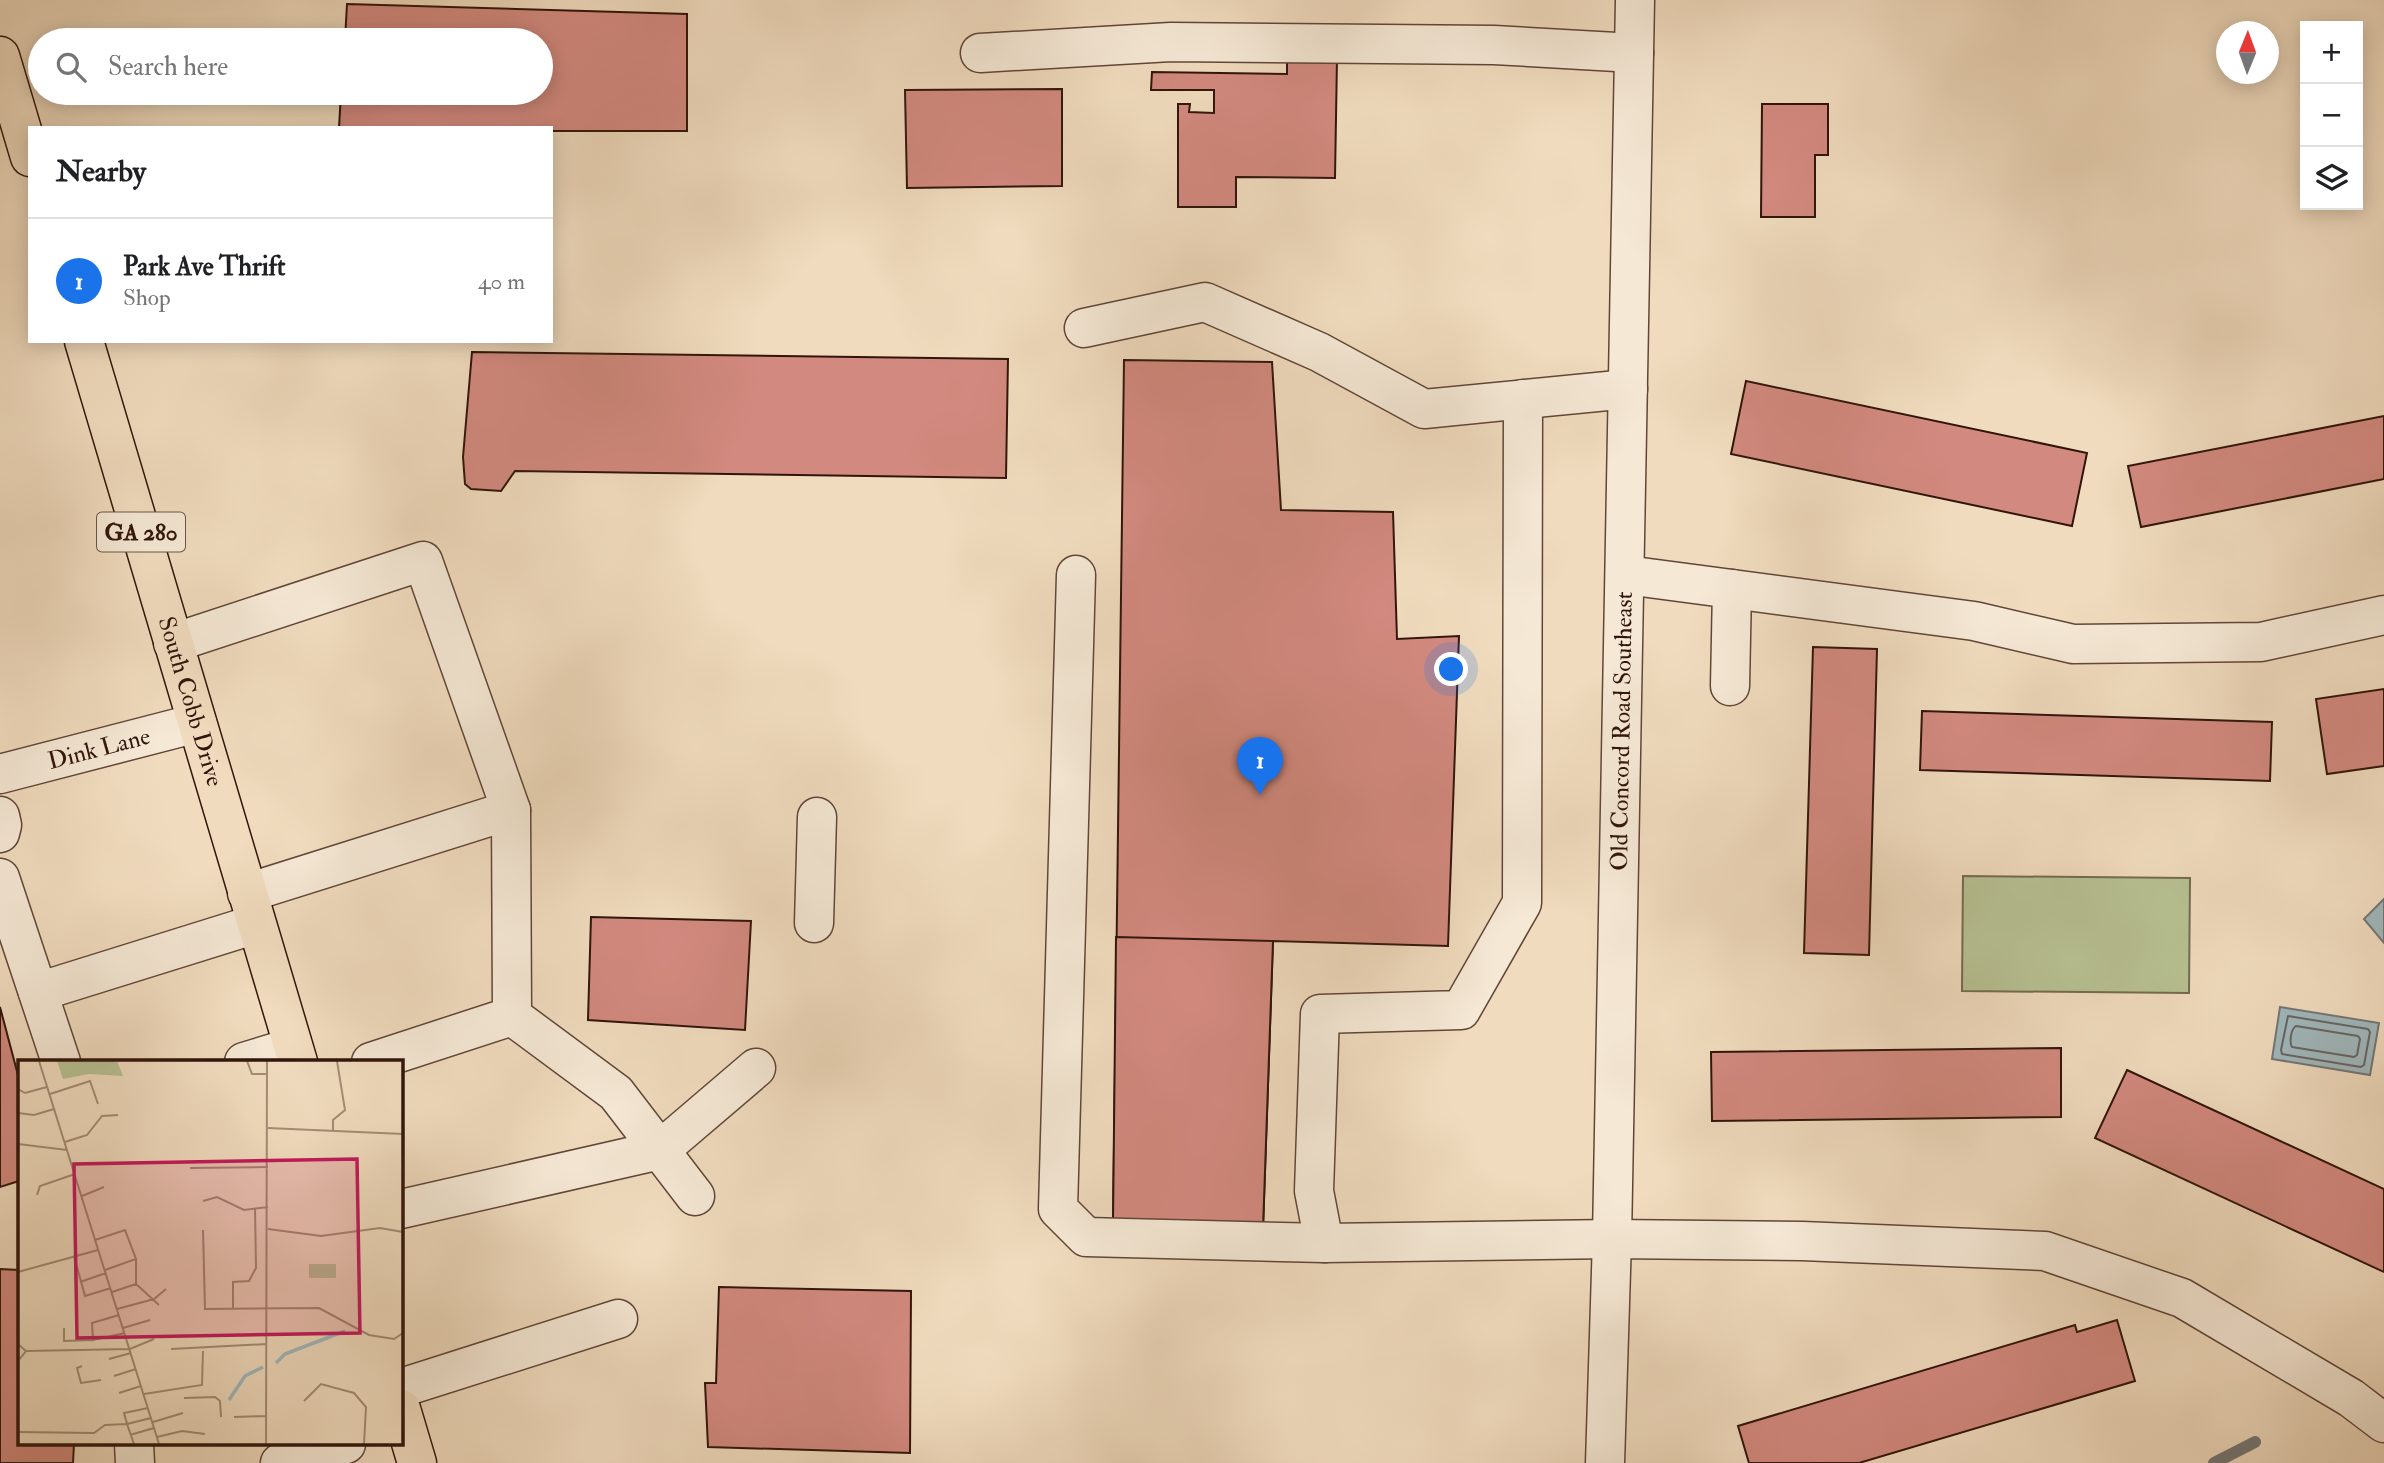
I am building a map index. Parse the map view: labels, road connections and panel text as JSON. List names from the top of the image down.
{
  "streets": {
    "main road": ["GA 280", "South Cobb Drive"],
    "street": ["Old Concord Road Southeast", "Dink Lane"]
  },
  "crossings": [
    ["South Cobb Drive", "Dink Lane"]
  ],
  "north": "top",
  "page": {
    "map_buttons": ["+", "−"],
    "search": "Search here",
    "heading": "Nearby",
    "list": [
      {
        "mark": "1",
        "name": "Park Ave Thrift",
        "note": "Shop",
        "value": "40 m"
      }
    ],
    "pins": "1"
  }
}
